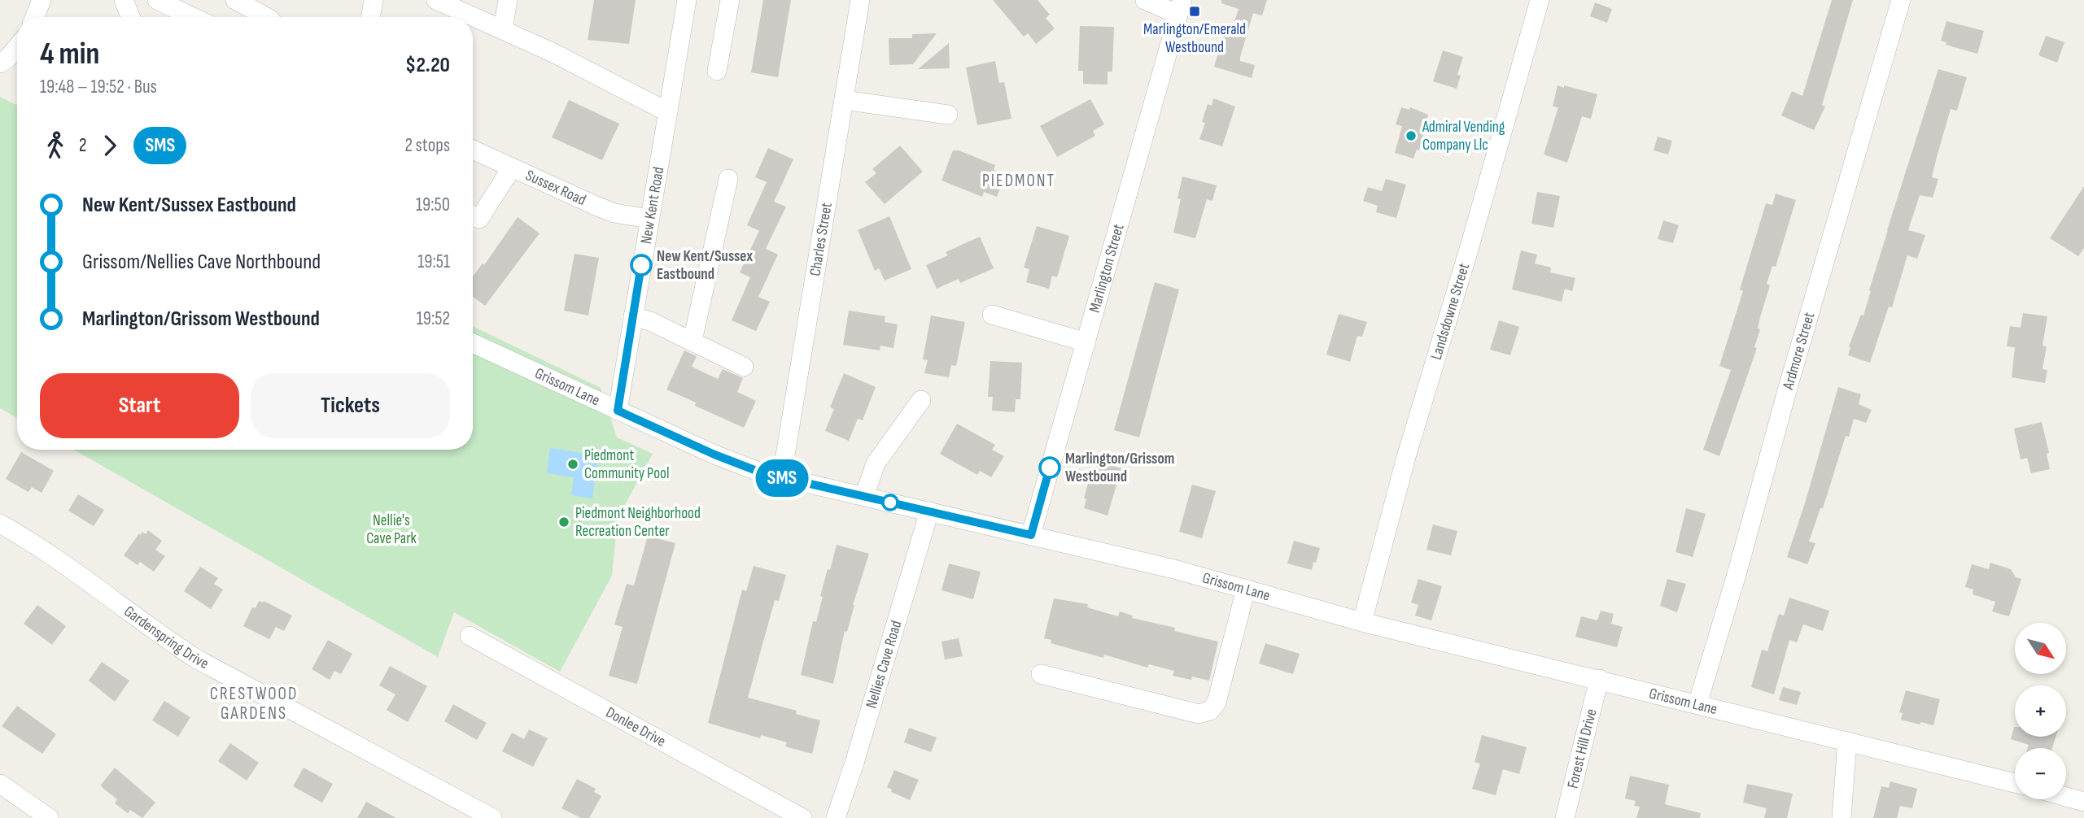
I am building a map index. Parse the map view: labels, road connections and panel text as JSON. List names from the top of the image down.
{
  "streets": {
    "street": [
      "Sussex Road",
      "New Kent Road",
      "Charles Street",
      "Marlington Street",
      "Landsdowne Street",
      "Ardmore Street",
      "Grissom Lane",
      "Gardenspring Drive",
      "Nellies Cave Road",
      "Donlee Drive",
      "Forest Hill Drive"
    ]
  },
  "crossings": [
    ["Sussex Road", "New Kent Road"],
    ["New Kent Road", "Grissom Lane"],
    ["Charles Street", "Grissom Lane"],
    ["Marlington Street", "Grissom Lane"],
    ["Landsdowne Street", "Grissom Lane"],
    ["Ardmore Street", "Grissom Lane"],
    ["Grissom Lane", "Nellies Cave Road"],
    ["Grissom Lane", "Forest Hill Drive"]
  ],
  "districts": ["PIEDMONT", "CRESTWOOD GARDENS"],
  "parks": ["Nellie's Cave Park"],
  "places": {
    "transit": ["Marlington/Emerald Westbound"],
    "other": [
      "Admiral Vending Company Llc",
      "New Kent/Sussex Eastbound",
      "Piedmont Community Pool",
      "Marlington/Grissom Westbound",
      "Piedmont Neighborhood Recreation Center"
    ]
  },
  "lines": ["bus line SMS"],
  "north": "bottom right",
  "page": {
    "on_map": "SMS",
    "heading": ["4 min", "19:48 – 19:52 · Bus", "$2.20"],
    "legs": ["2", "SMS", "2 stops"],
    "list": [
      {
        "name": "New Kent/Sussex Eastbound",
        "value": "19:50"
      },
      {
        "name": "Grissom/Nellies Cave Northbound",
        "value": "19:51"
      },
      {
        "name": "Marlington/Grissom Westbound",
        "value": "19:52"
      }
    ],
    "buttons": ["Start", "Tickets"],
    "map_buttons": ["+", "−"]
  }
}
